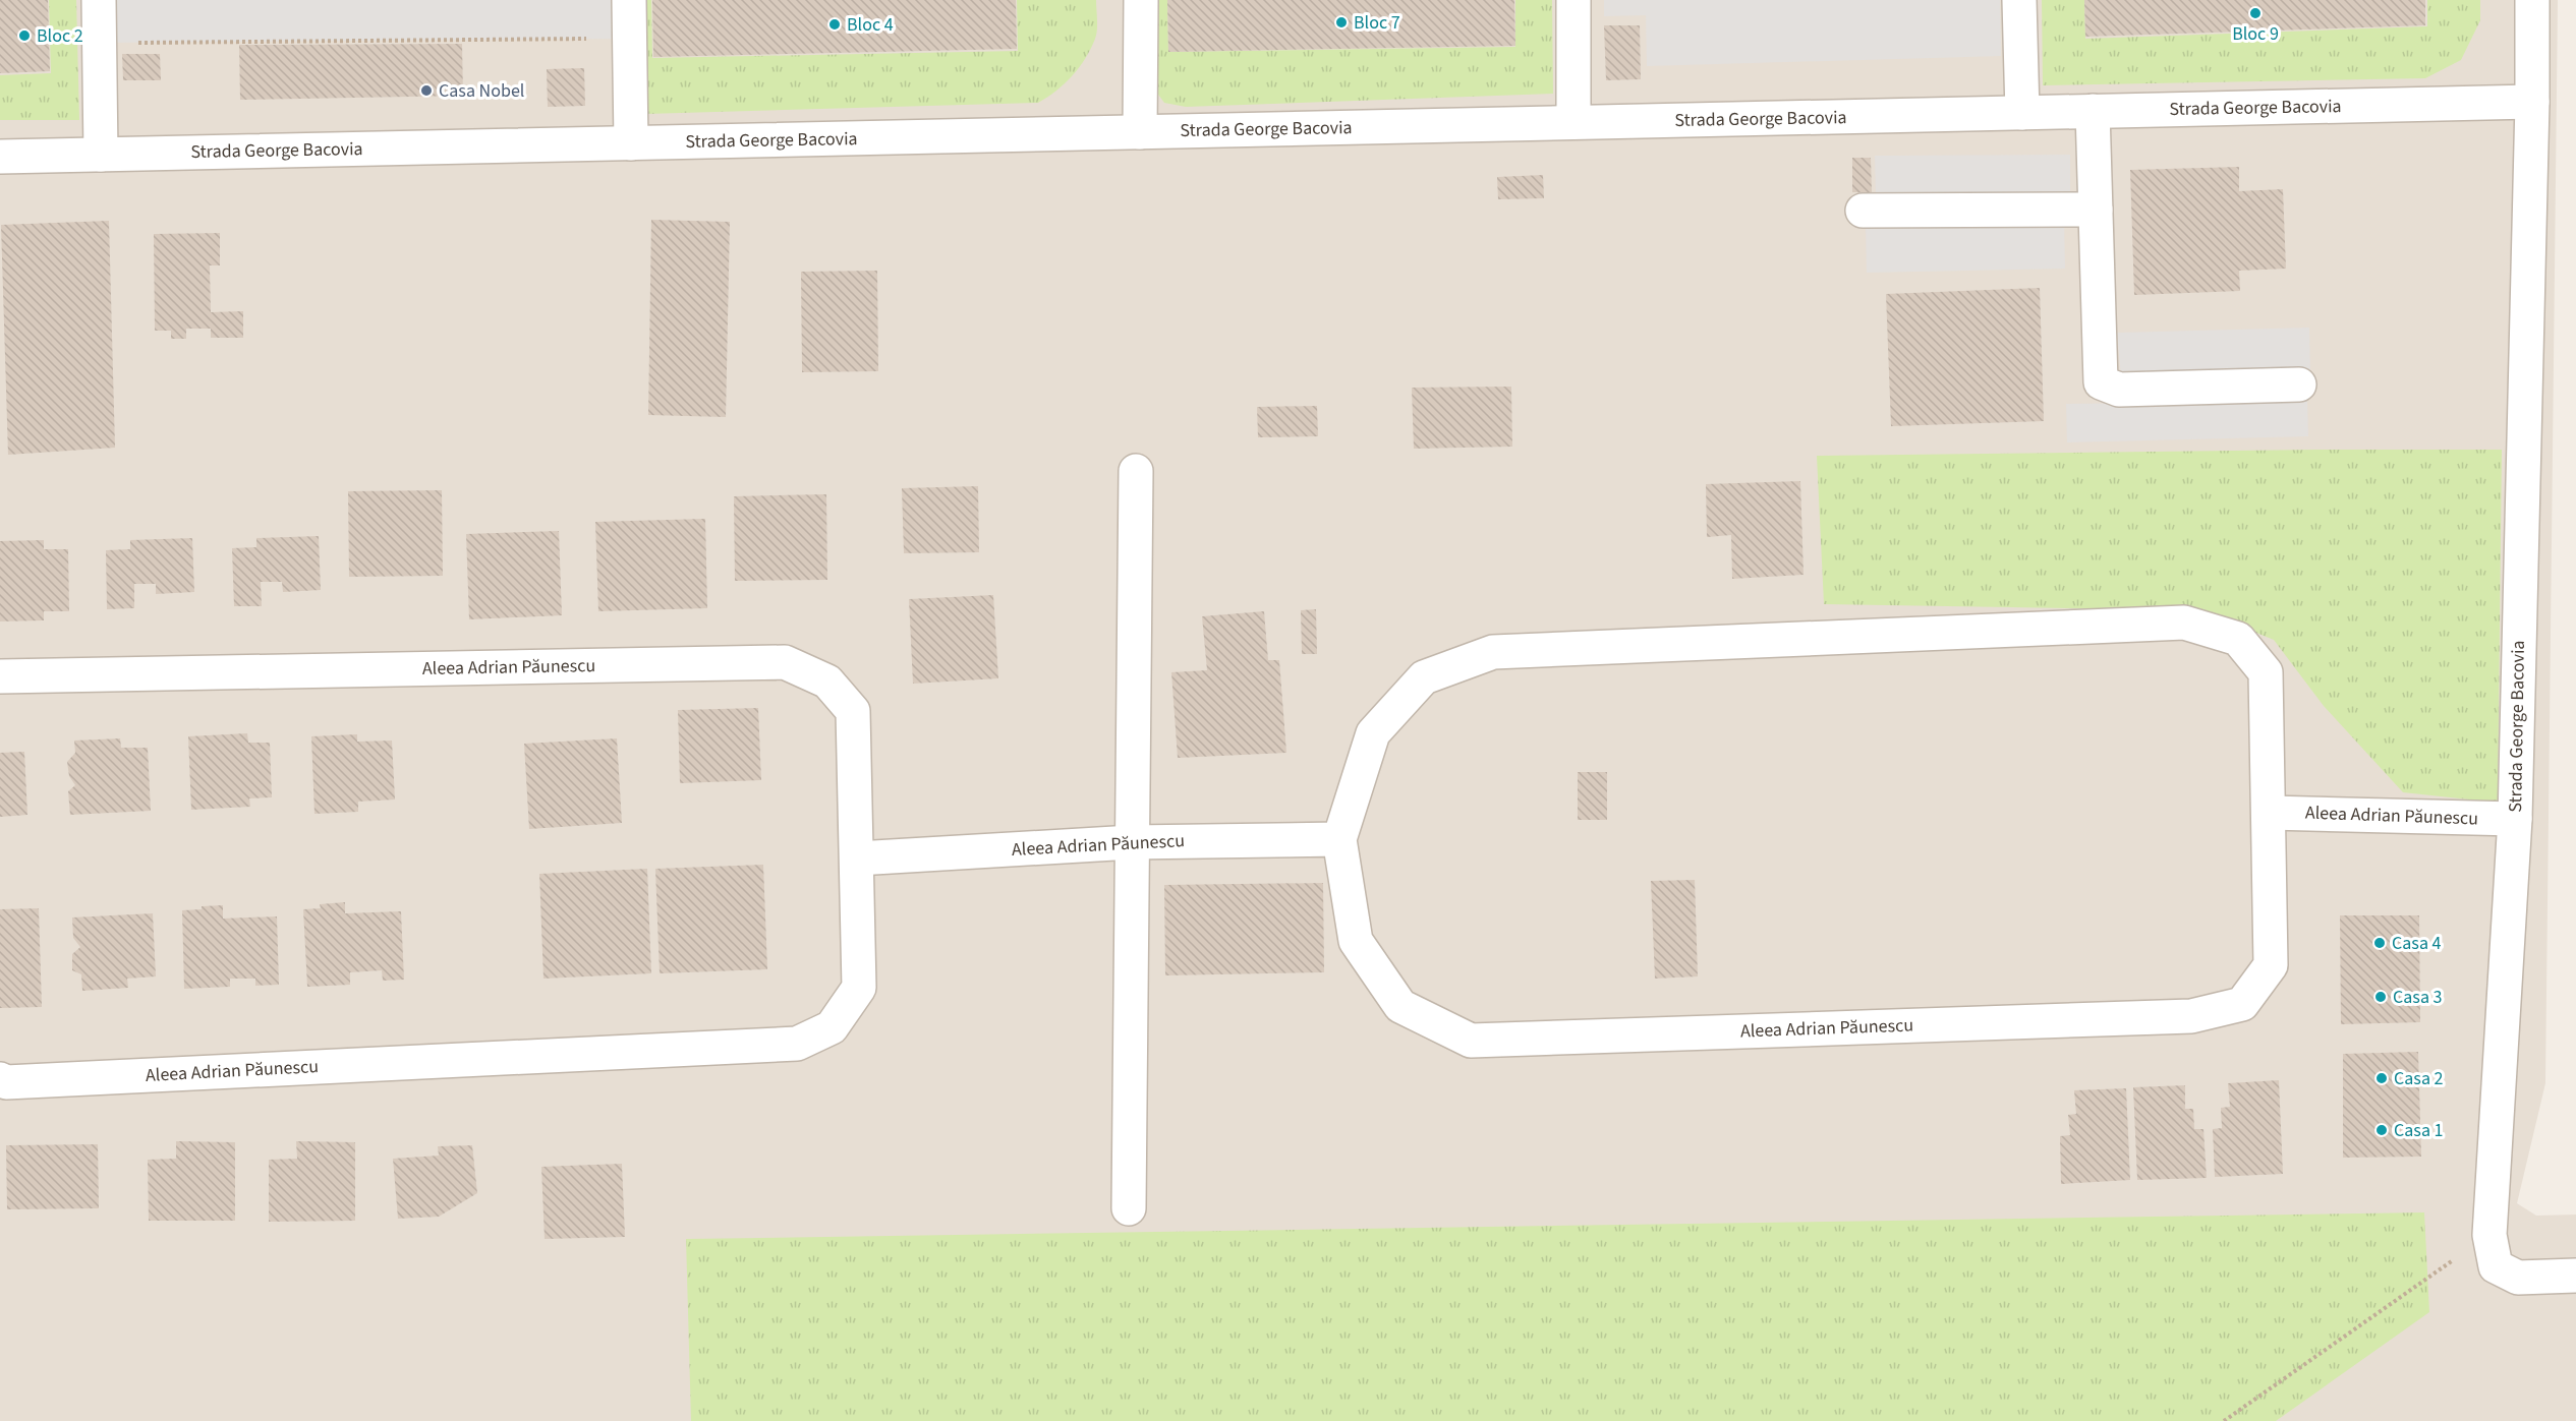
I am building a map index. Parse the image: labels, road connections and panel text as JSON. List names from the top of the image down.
{
  "streets": {
    "street": ["Strada George Bacovia", "Aleea Adrian Păunescu"]
  },
  "crossings": [
    ["Strada George Bacovia", "Aleea Adrian Păunescu"]
  ],
  "places": [
    "Bloc 9",
    "Bloc 7",
    "Bloc 4",
    "Bloc 2",
    "Casa Nobel",
    "Casa 4",
    "Casa 3",
    "Casa 2",
    "Casa 1"
  ]
}
